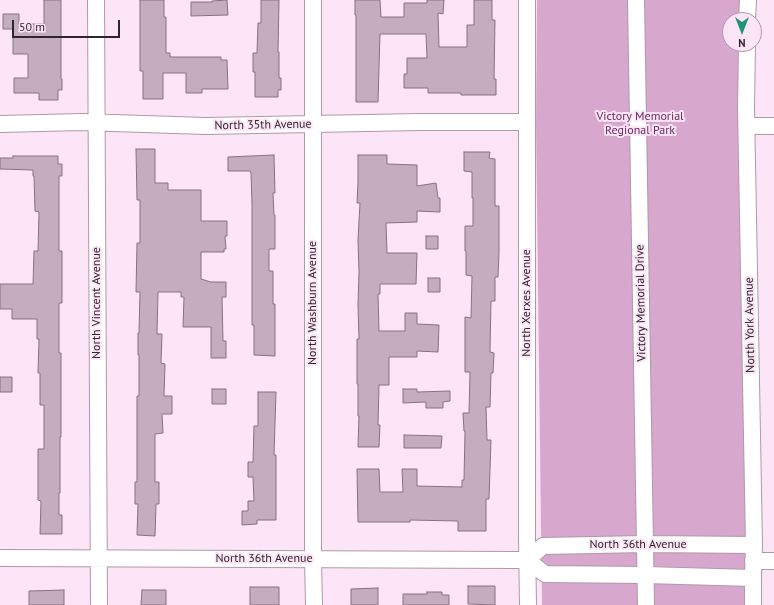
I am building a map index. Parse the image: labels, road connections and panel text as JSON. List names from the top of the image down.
{
  "streets": {
    "street": [
      "North 35th Avenue",
      "North Vincent Avenue",
      "North Washburn Avenue",
      "North Xerxes Avenue",
      "Victory Memorial Drive",
      "North York Avenue",
      "North 36th Avenue"
    ]
  },
  "crossings": [
    ["North 35th Avenue", "North Vincent Avenue"],
    ["North 35th Avenue", "North Washburn Avenue"],
    ["North 35th Avenue", "North Xerxes Avenue"],
    ["North Vincent Avenue", "North 36th Avenue"],
    ["North Washburn Avenue", "North 36th Avenue"],
    ["North Xerxes Avenue", "North 36th Avenue"],
    ["Victory Memorial Drive", "North 36th Avenue"],
    ["North York Avenue", "North 36th Avenue"]
  ],
  "parks": ["Victory Memorial Regional Park"],
  "scale_bar": "50 m",
  "north": "bottom"
}
